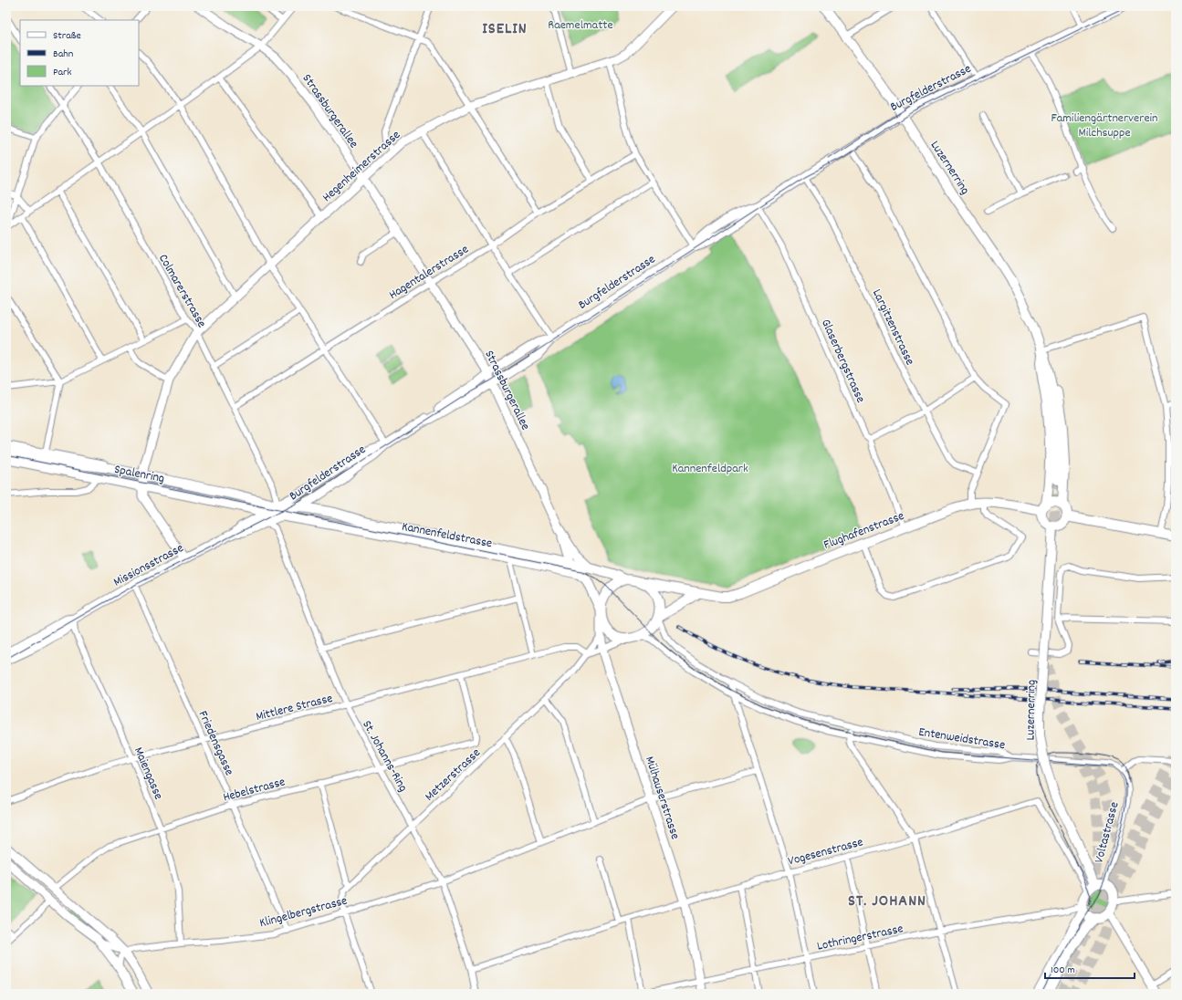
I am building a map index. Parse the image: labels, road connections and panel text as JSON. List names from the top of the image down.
{
  "streets": {
    "main road": [
      "Burgfelderstrasse",
      "Strassburgerallee",
      "Hegenheimerstrasse",
      "Luzernerring",
      "Spalenring",
      "Flughafenstrasse",
      "Kannenfeldstrasse",
      "Missionsstrasse",
      "Mülhauserstrasse"
    ],
    "street": [
      "Hagentalerstrasse",
      "Colmarerstrasse",
      "Largitzenstrasse",
      "Glaserbergstrasse",
      "Mittlere Strasse",
      "Entenweidstrasse",
      "Friedensgasse",
      "St. Johanns-Ring",
      "Maiengasse",
      "Metzerstrasse",
      "Hebelstrasse",
      "Voltastrasse",
      "Vogesenstrasse",
      "Klingelbergstrasse",
      "Lothringerstrasse"
    ]
  },
  "crossings": [
    ["Burgfelderstrasse", "Strassburgerallee"],
    ["Burgfelderstrasse", "Luzernerring"],
    ["Burgfelderstrasse", "Colmarerstrasse"],
    ["Burgfelderstrasse", "Largitzenstrasse"],
    ["Burgfelderstrasse", "Glaserbergstrasse"],
    ["Burgfelderstrasse", "Spalenring"],
    ["Burgfelderstrasse", "Kannenfeldstrasse"],
    ["Burgfelderstrasse", "Missionsstrasse"],
    ["Strassburgerallee", "Hegenheimerstrasse"],
    ["Strassburgerallee", "Hagentalerstrasse"],
    ["Strassburgerallee", "Kannenfeldstrasse"],
    ["Hegenheimerstrasse", "Colmarerstrasse"],
    ["Hegenheimerstrasse", "Spalenring"],
    ["Hegenheimerstrasse", "Missionsstrasse"],
    ["Luzernerring", "Flughafenstrasse"],
    ["Luzernerring", "Voltastrasse"],
    ["Luzernerring", "Vogesenstrasse"],
    ["Luzernerring", "Lothringerstrasse"],
    ["Hagentalerstrasse", "Colmarerstrasse"],
    ["Colmarerstrasse", "Spalenring"],
    ["Colmarerstrasse", "Kannenfeldstrasse"],
    ["Colmarerstrasse", "Missionsstrasse"],
    ["Glaserbergstrasse", "Flughafenstrasse"],
    ["Spalenring", "Kannenfeldstrasse"],
    ["Spalenring", "Missionsstrasse"],
    ["Flughafenstrasse", "Kannenfeldstrasse"],
    ["Flughafenstrasse", "Entenweidstrasse"],
    ["Flughafenstrasse", "Mülhauserstrasse"],
    ["Kannenfeldstrasse", "Missionsstrasse"],
    ["Kannenfeldstrasse", "Entenweidstrasse"],
    ["Kannenfeldstrasse", "Mülhauserstrasse"],
    ["Missionsstrasse", "Friedensgasse"],
    ["Missionsstrasse", "Maiengasse"],
    ["Mittlere Strasse", "Friedensgasse"],
    ["Mittlere Strasse", "St. Johanns-Ring"],
    ["Mittlere Strasse", "Maiengasse"],
    ["Mittlere Strasse", "Metzerstrasse"],
    ["Mittlere Strasse", "Hebelstrasse"],
    ["Entenweidstrasse", "Mülhauserstrasse"],
    ["Friedensgasse", "Hebelstrasse"],
    ["Friedensgasse", "Klingelbergstrasse"],
    ["St. Johanns-Ring", "Metzerstrasse"],
    ["St. Johanns-Ring", "Hebelstrasse"],
    ["St. Johanns-Ring", "Vogesenstrasse"],
    ["St. Johanns-Ring", "Klingelbergstrasse"],
    ["Maiengasse", "Hebelstrasse"],
    ["Maiengasse", "Klingelbergstrasse"],
    ["Metzerstrasse", "Mülhauserstrasse"],
    ["Metzerstrasse", "Klingelbergstrasse"],
    ["Mülhauserstrasse", "Vogesenstrasse"],
    ["Mülhauserstrasse", "Klingelbergstrasse"],
    ["Mülhauserstrasse", "Lothringerstrasse"],
    ["Voltastrasse", "Vogesenstrasse"],
    ["Voltastrasse", "Lothringerstrasse"],
    ["Vogesenstrasse", "Lothringerstrasse"]
  ],
  "districts": ["ISELIN", "ST. JOHANN"],
  "parks": ["Raemelmatte", "Familiengärtnerverein Milchsuppe", "Kannenfeldpark"],
  "legend": ["Straße", "Bahn", "Park"],
  "scale_bar": "100 m"
}
